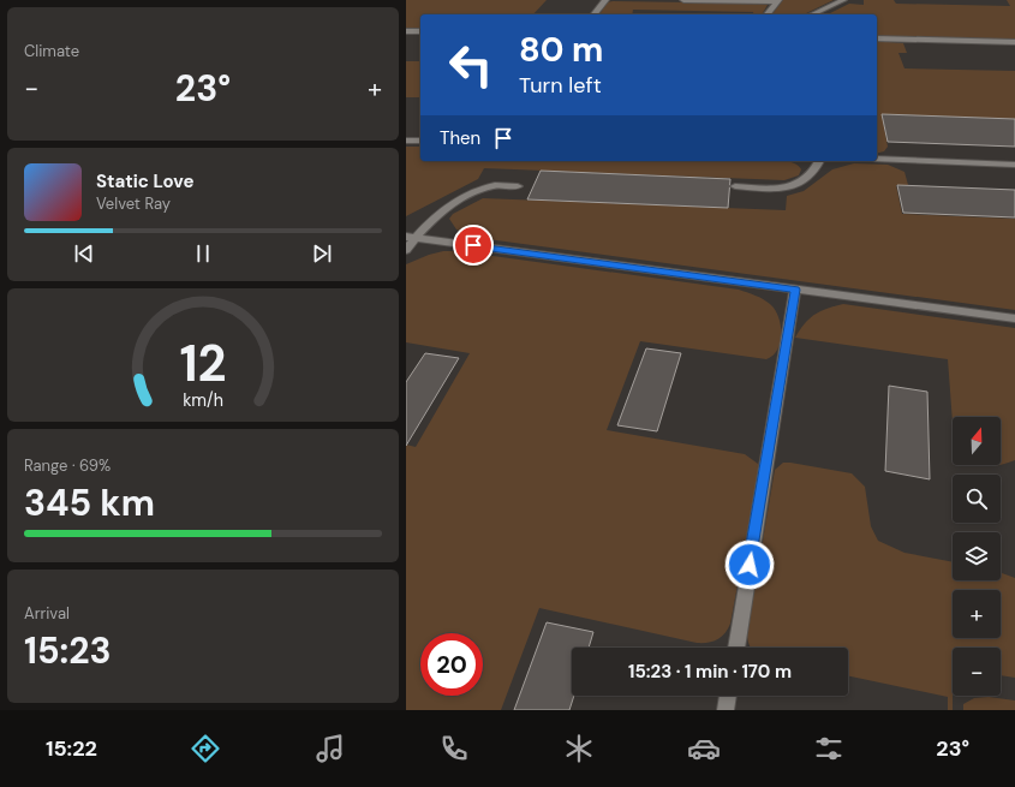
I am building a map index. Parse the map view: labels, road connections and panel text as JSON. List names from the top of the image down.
{
  "north": "top",
  "page": {
    "tile": [
      "Climate",
      ["Range · 69%", "345 km"],
      ["Arrival", "15:23"]
    ],
    "turn": ["80 m", "Turn left"],
    "heat": ["−", "23°", "+"],
    "then": "Then",
    "song": ["Static Love", "Velvet Ray"],
    "map_buttons": ["+", "−"],
    "limit": "20",
    "trip": "15:23 · 1 min · 170 m",
    "tabs": ["15:22", "23°"],
    "gauge": ["12", "km/h"]
  }
}
